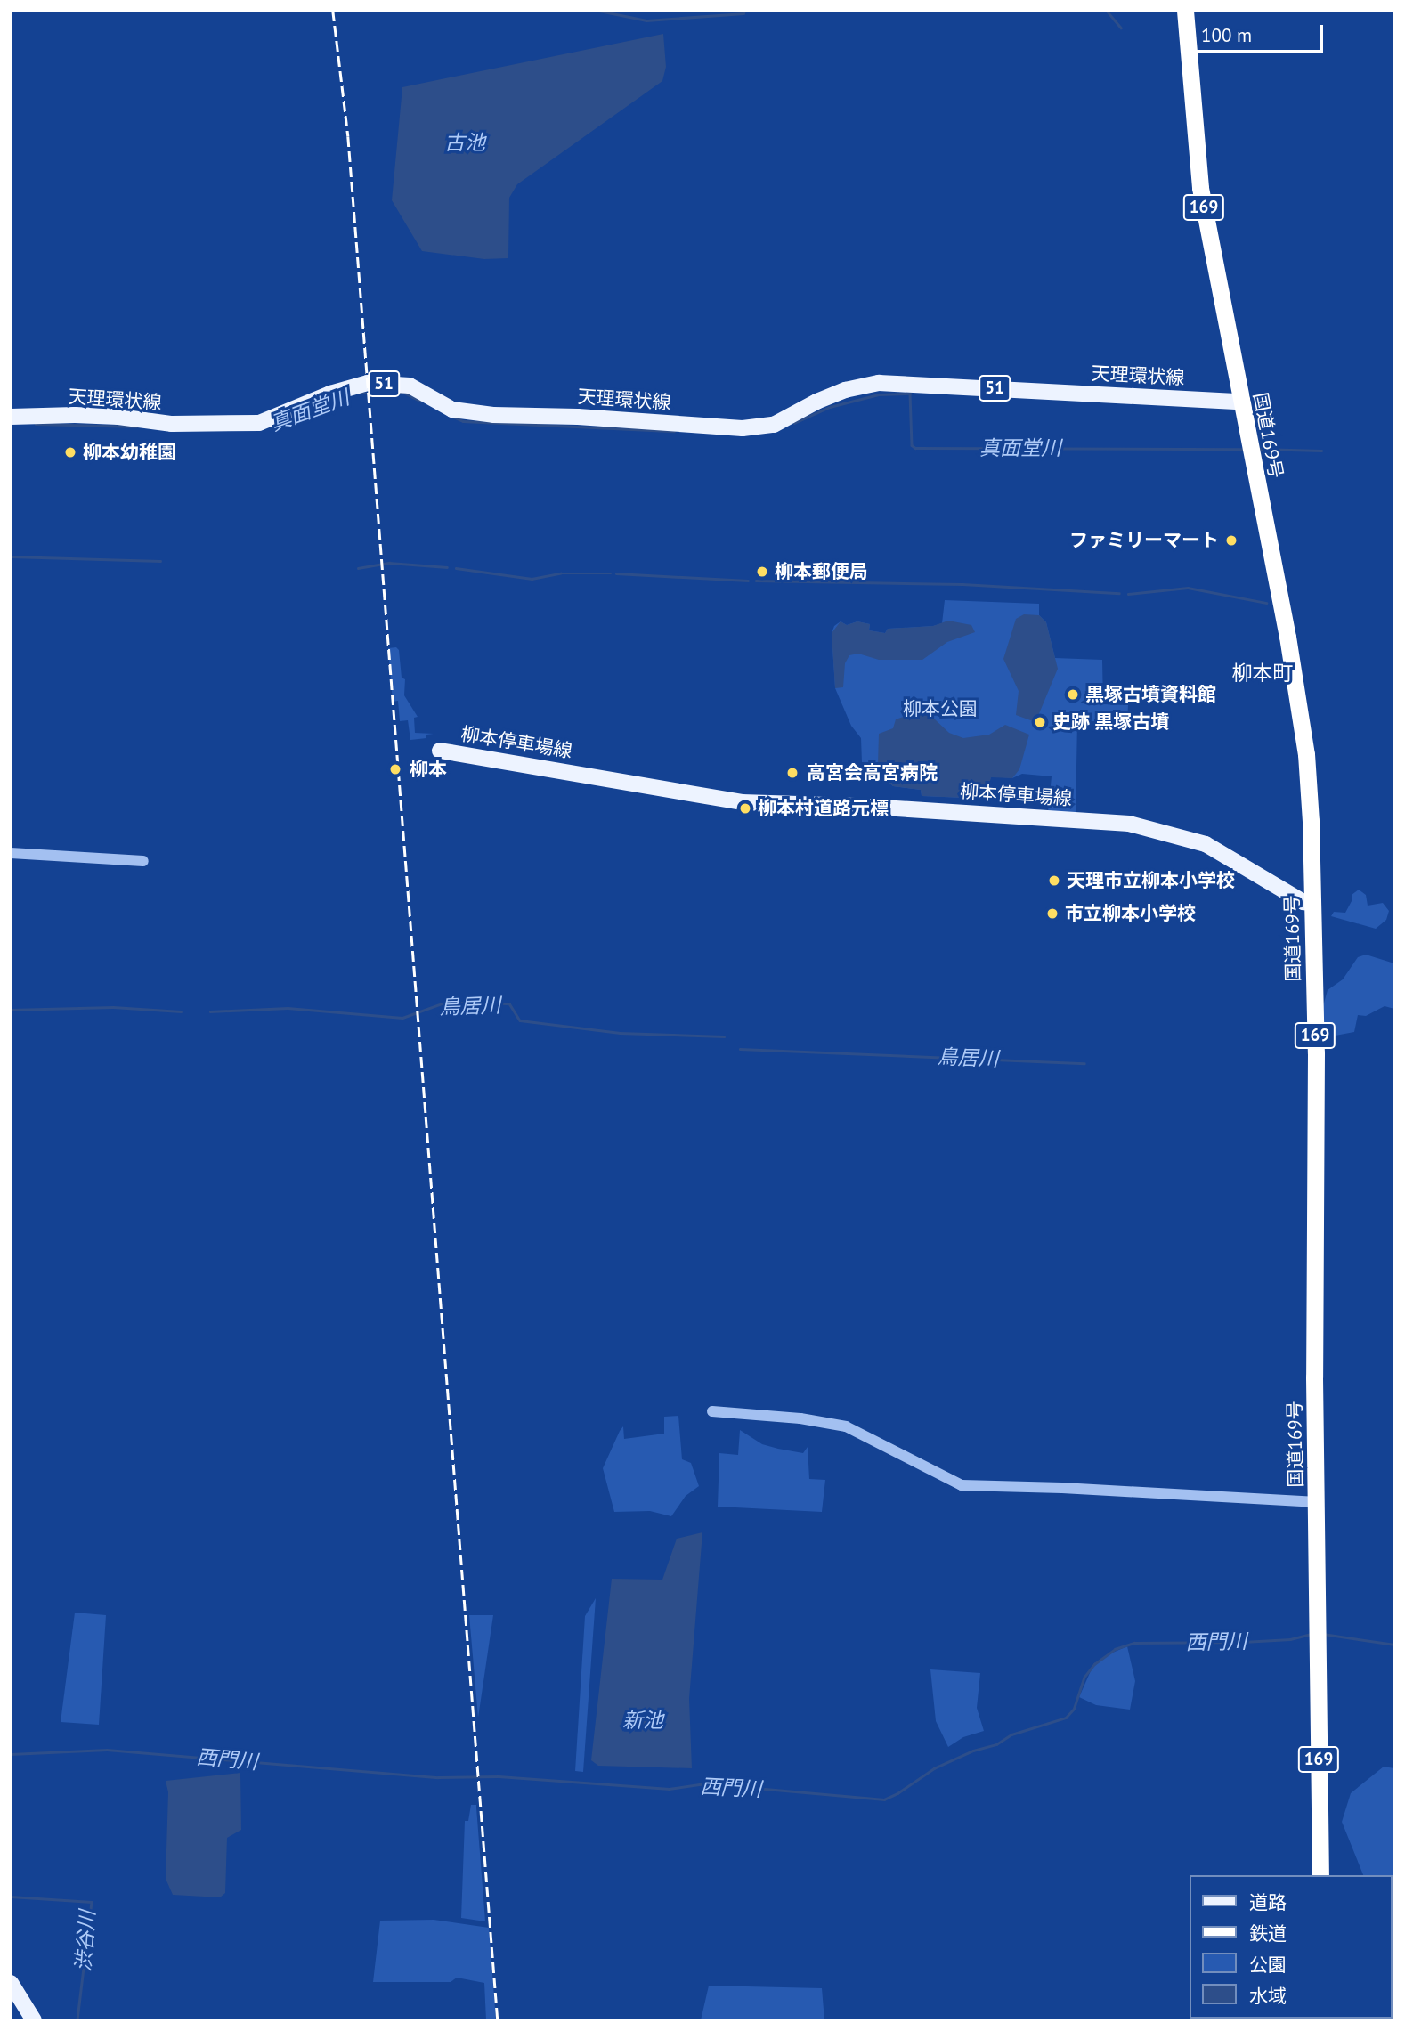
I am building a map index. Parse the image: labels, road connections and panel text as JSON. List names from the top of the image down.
{
  "streets": {
    "highway": ["169", "国道169号"],
    "main road": ["天理環状線", "51", "柳本停車場線"]
  },
  "crossings": [
    ["天理環状線", "国道169号"],
    ["国道169号", "柳本停車場線"]
  ],
  "districts": ["柳本町"],
  "water": [
    "古池",
    "真面堂川",
    "鳥居川",
    "西門川",
    "新池",
    "渋谷川"
  ],
  "parks": ["柳本公園"],
  "places": [
    "柳本幼稚園",
    "ファミリーマート",
    "柳本郵便局",
    "黒塚古墳資料館",
    "史跡 黒塚古墳",
    "柳本",
    "高宮会高宮病院",
    "柳本村道路元標",
    "天理市立柳本小学校",
    "市立柳本小学校"
  ],
  "legend": [
    "道路",
    "鉄道",
    "公園",
    "水域"
  ],
  "scale_bar": "100 m"
}
